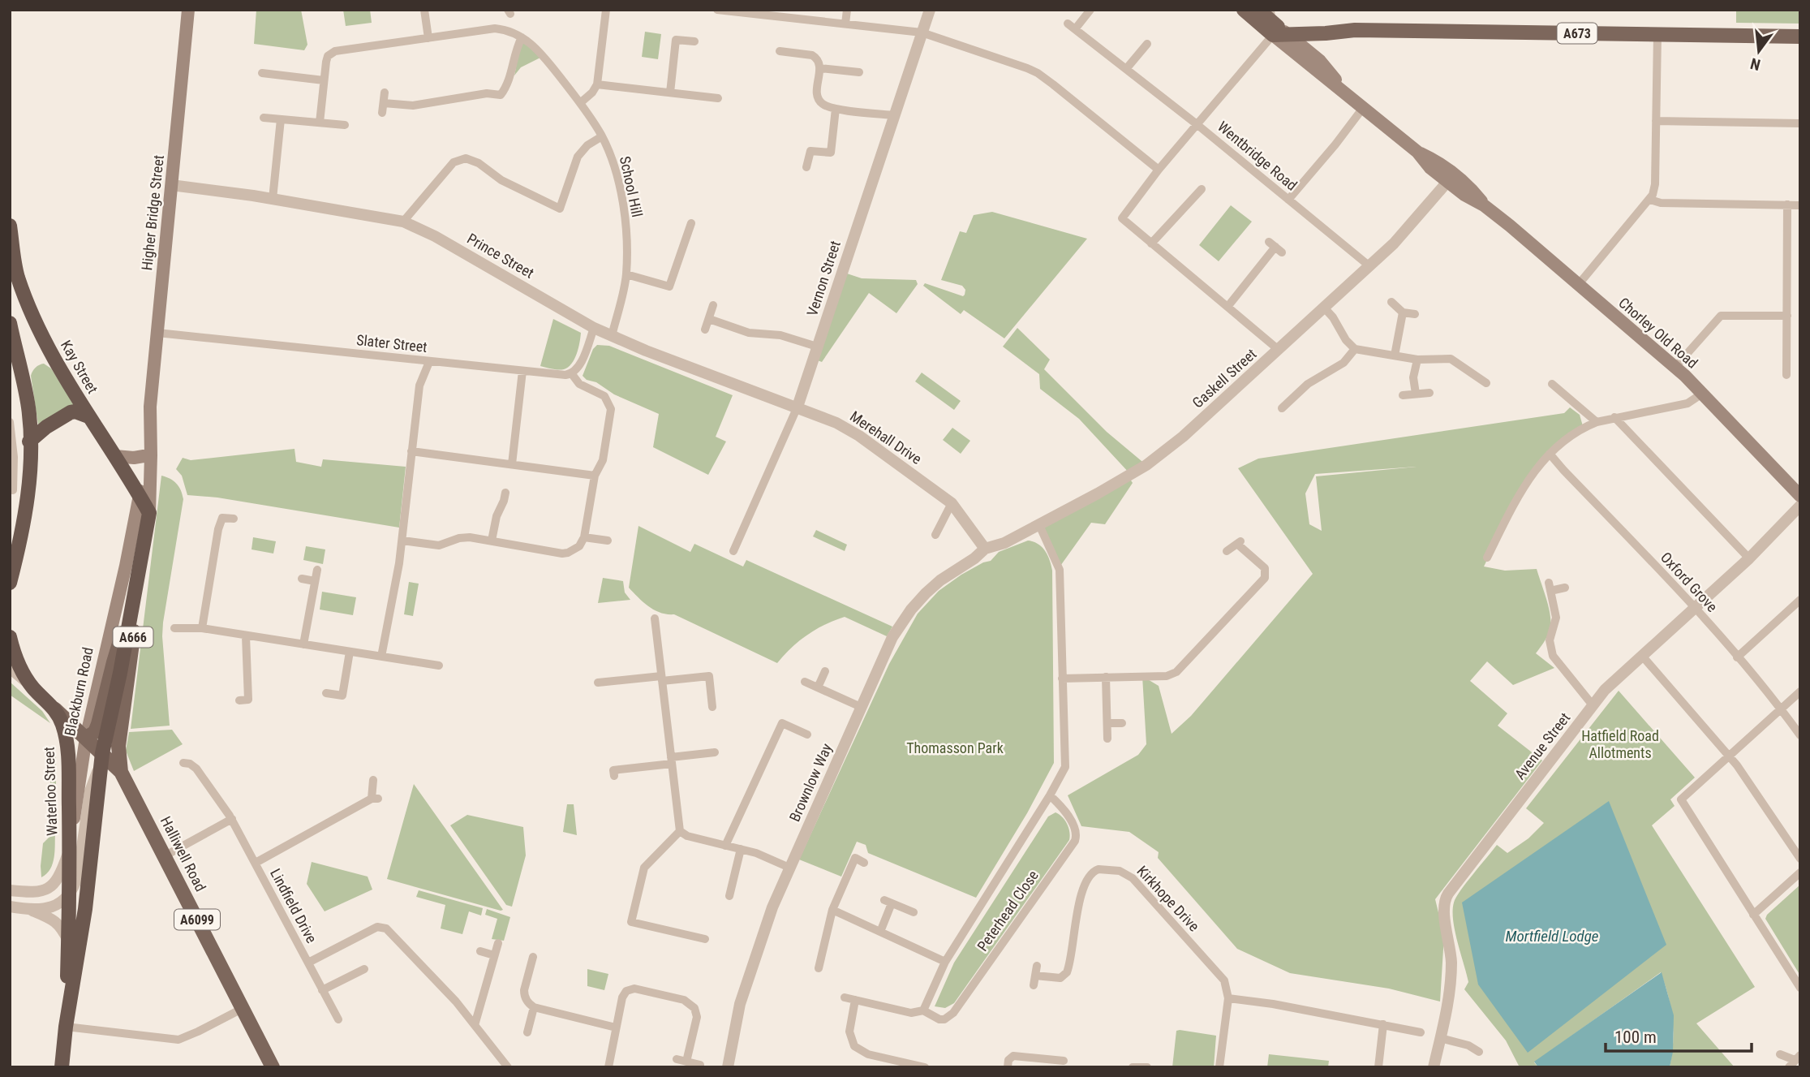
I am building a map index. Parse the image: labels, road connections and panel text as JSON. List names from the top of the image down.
{
  "streets": {
    "highway": [
      "Kay Street",
      "A666",
      "Blackburn Road",
      "Waterloo Street"
    ],
    "main road": [
      "A673",
      "Higher Bridge Street",
      "Chorley Old Road",
      "Halliwell Road",
      "A6099"
    ],
    "street": [
      "Wentbridge Road",
      "School Hill",
      "Prince Street",
      "Vernon Street",
      "Slater Street",
      "Gaskell Street",
      "Merehall Drive",
      "Oxford Grove",
      "Avenue Street",
      "Brownlow Way",
      "Kirkhope Drive",
      "Lindfield Drive",
      "Peterhead Close"
    ]
  },
  "crossings": [
    ["A673", "Chorley Old Road"],
    ["Wentbridge Road", "Gaskell Street"],
    ["School Hill", "Prince Street"],
    ["Higher Bridge Street", "Prince Street"],
    ["Higher Bridge Street", "Slater Street"],
    ["Higher Bridge Street", "Kay Street"],
    ["Higher Bridge Street", "Blackburn Road"],
    ["Prince Street", "Vernon Street"],
    ["Prince Street", "Merehall Drive"],
    ["Vernon Street", "Merehall Drive"],
    ["Chorley Old Road", "Gaskell Street"],
    ["Kay Street", "Blackburn Road"],
    ["Gaskell Street", "Merehall Drive"],
    ["Gaskell Street", "Brownlow Way"],
    ["Merehall Drive", "Brownlow Way"],
    ["Oxford Grove", "Avenue Street"],
    ["A666", "Blackburn Road"],
    ["A666", "Waterloo Street"],
    ["A666", "Halliwell Road"],
    ["Blackburn Road", "Waterloo Street"],
    ["Blackburn Road", "Halliwell Road"]
  ],
  "water": ["Mortfield Lodge"],
  "parks": ["Hatfield Road Allotments", "Thomasson Park"],
  "scale_bar": "100 m",
  "north": "bottom"
}
